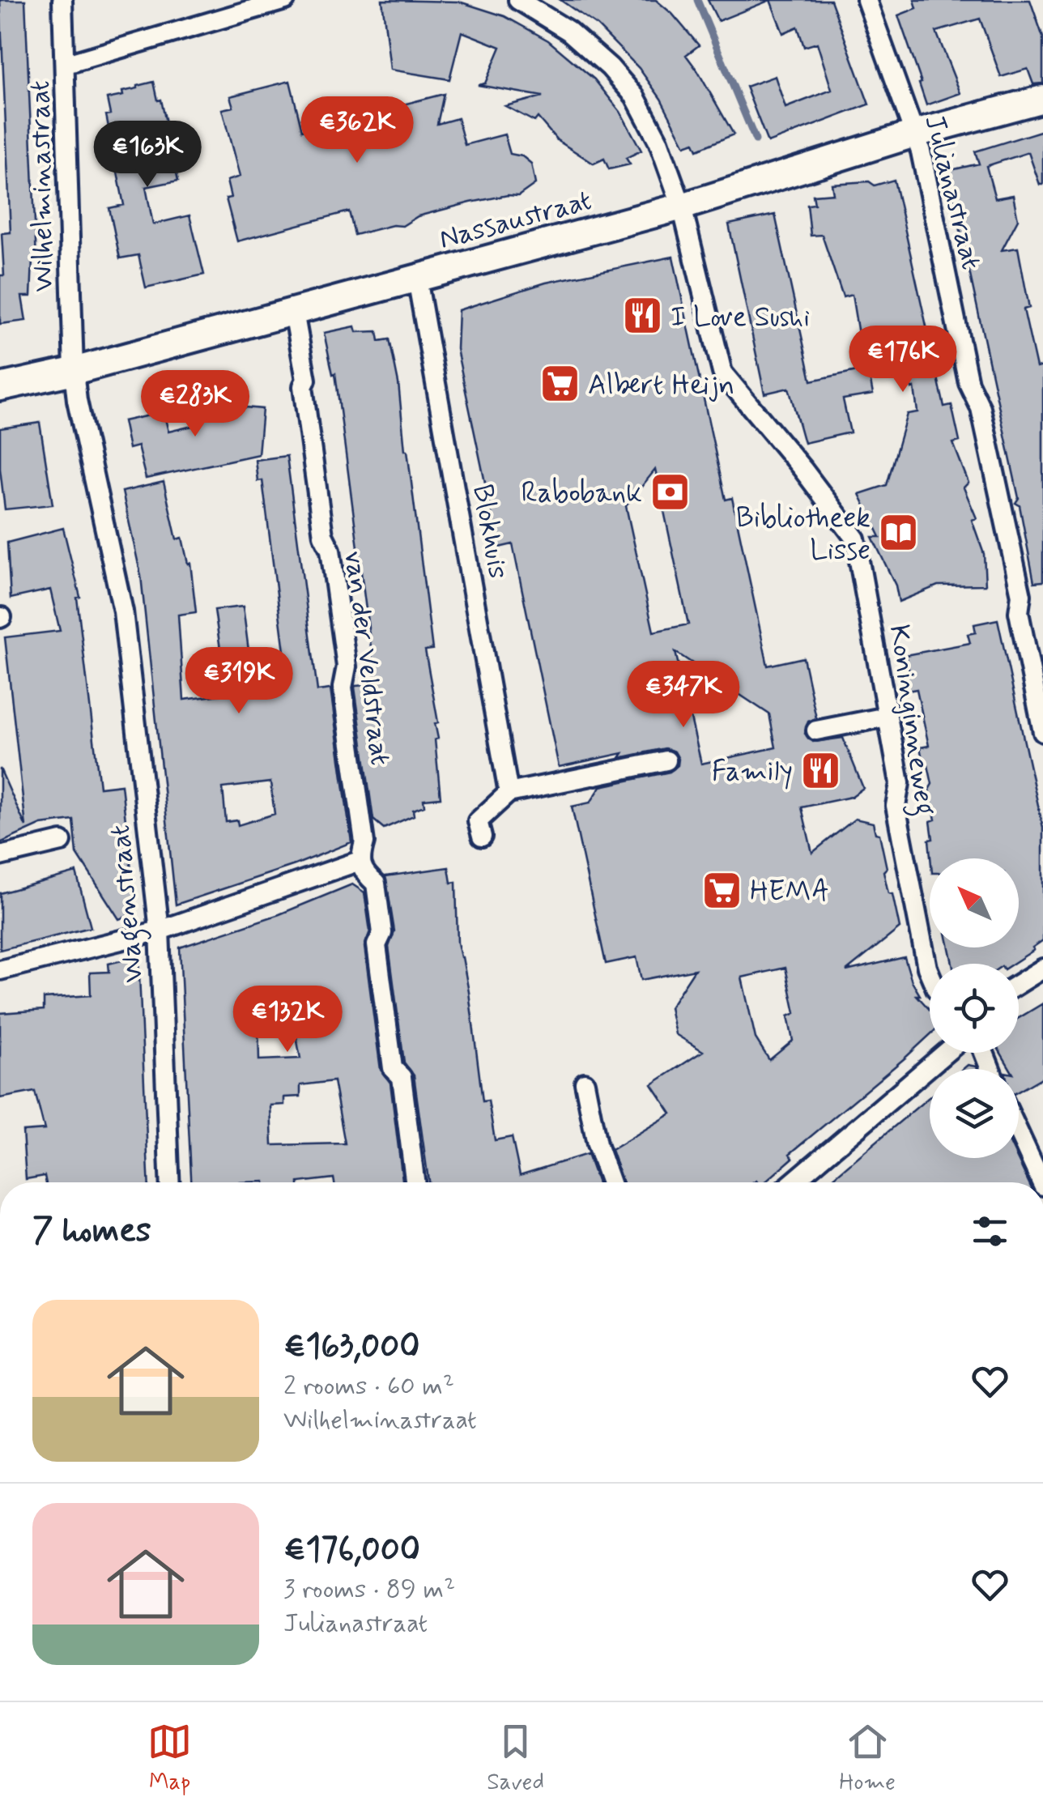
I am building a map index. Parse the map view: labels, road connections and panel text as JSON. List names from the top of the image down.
{
  "streets": {
    "main road": ["Nassaustraat"],
    "street": [
      "Wilhelminastraat",
      "Julianastraat",
      "Blokhuis",
      "van der Veldstraat",
      "Koninginneweg",
      "Wagenstraat"
    ]
  },
  "crossings": [
    ["Wilhelminastraat", "Nassaustraat"],
    ["Wilhelminastraat", "Wagenstraat"],
    ["Julianastraat", "Nassaustraat"],
    ["Nassaustraat", "Blokhuis"],
    ["Nassaustraat", "van der Veldstraat"],
    ["Nassaustraat", "Koninginneweg"]
  ],
  "places": {
    "restaurant": ["I Love Sushi", "Family"],
    "supermarket": ["Albert Heijn", "HEMA"],
    "bank": ["Rabobank"],
    "library": ["Bibliotheek Lisse"]
  },
  "north": "top left",
  "page": {
    "price": [
      "€362K",
      "€163K",
      "€176K",
      "€283K",
      "€319K",
      "€347K",
      "€132K"
    ],
    "heading": "7 homes",
    "list": [
      {
        "name": "€163,000",
        "note": "2 rooms · 60 m² · Wilhelminastraat"
      },
      {
        "name": "€176,000",
        "note": "3 rooms · 89 m² · Julianastraat"
      }
    ],
    "tabs": ["Map", "Saved", "Home"]
  }
}
